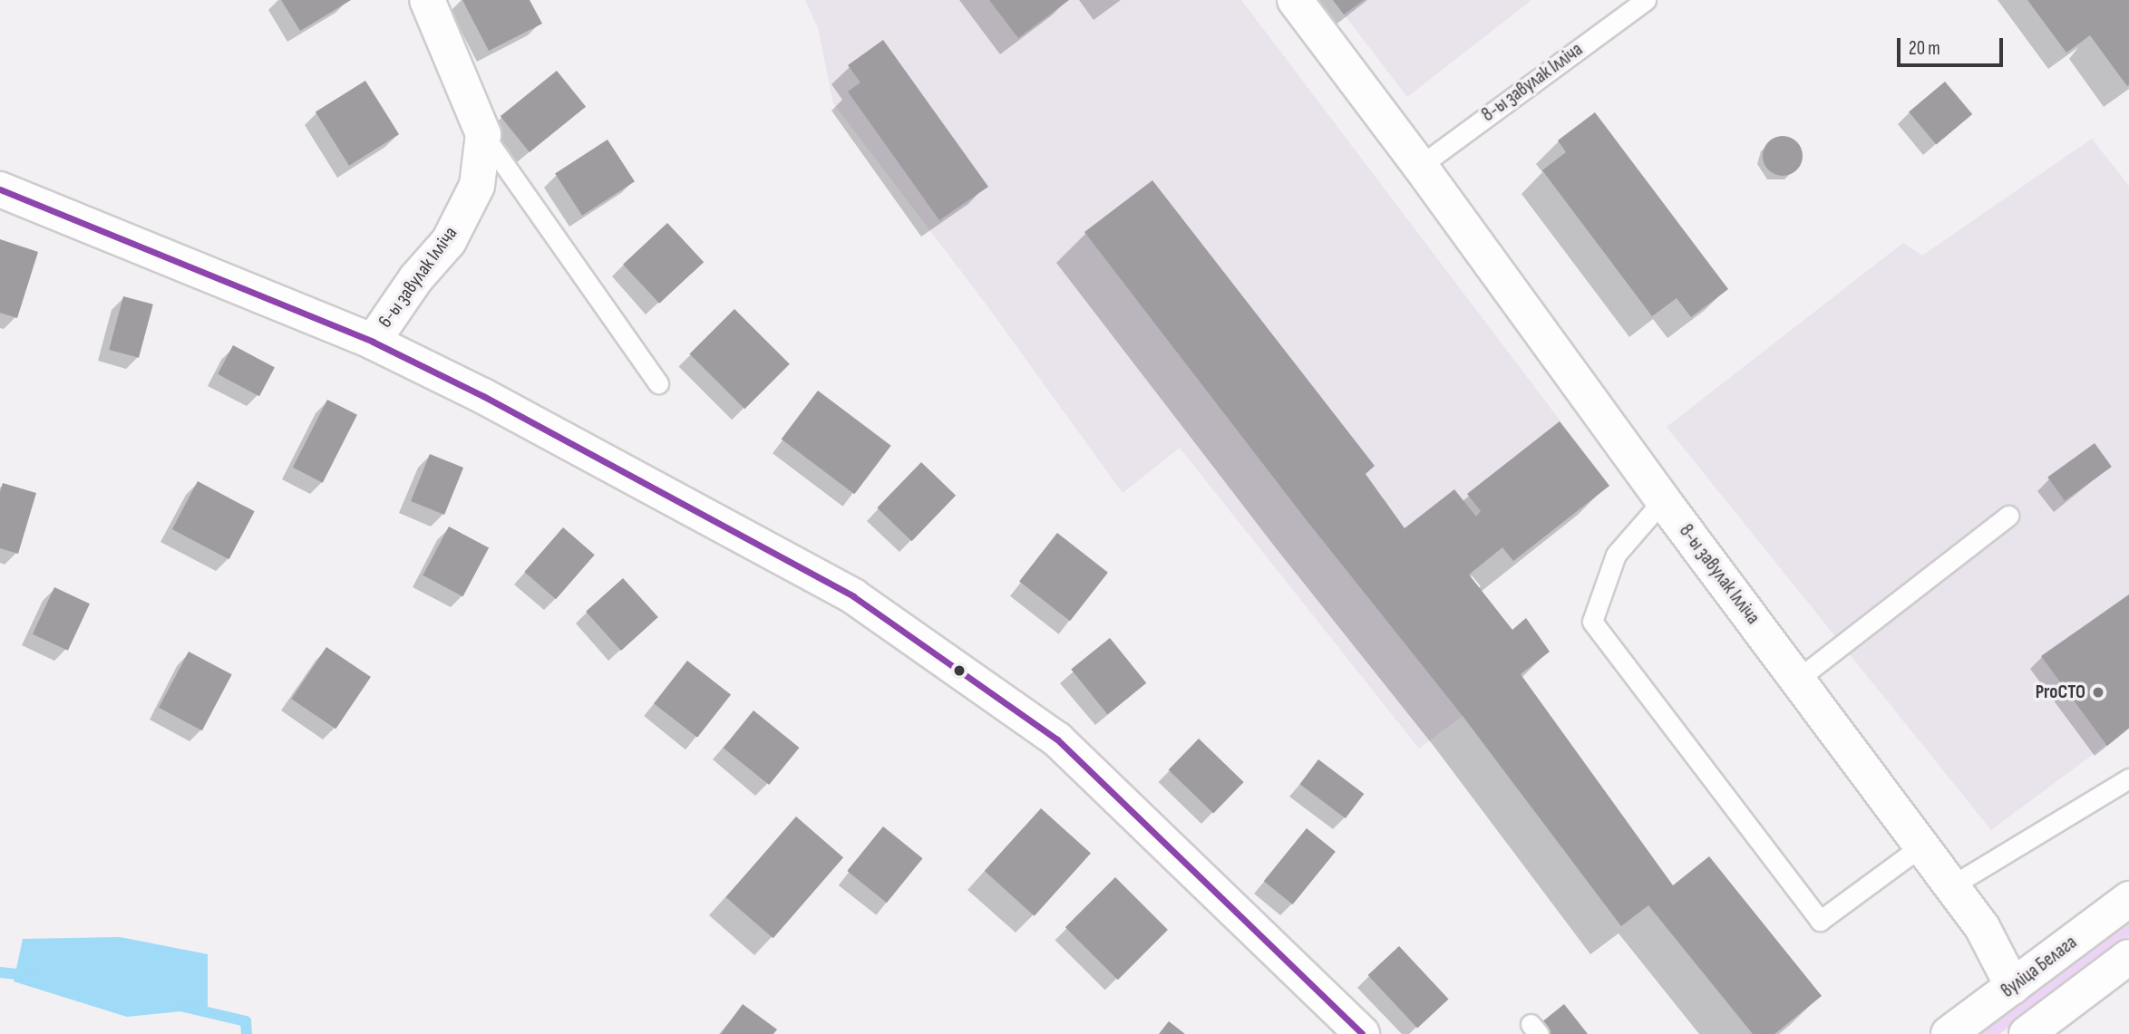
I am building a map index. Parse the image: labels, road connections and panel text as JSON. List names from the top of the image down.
{
  "streets": {
    "street": ["8-ы завулак Ілліча", "6-ы завулак Ілліча", "вуліца Белага"]
  },
  "crossings": [
    ["8-ы завулак Ілліча", "вуліца Белага"]
  ],
  "places": ["ProСТО"],
  "scale_bar": "20 m"
}
